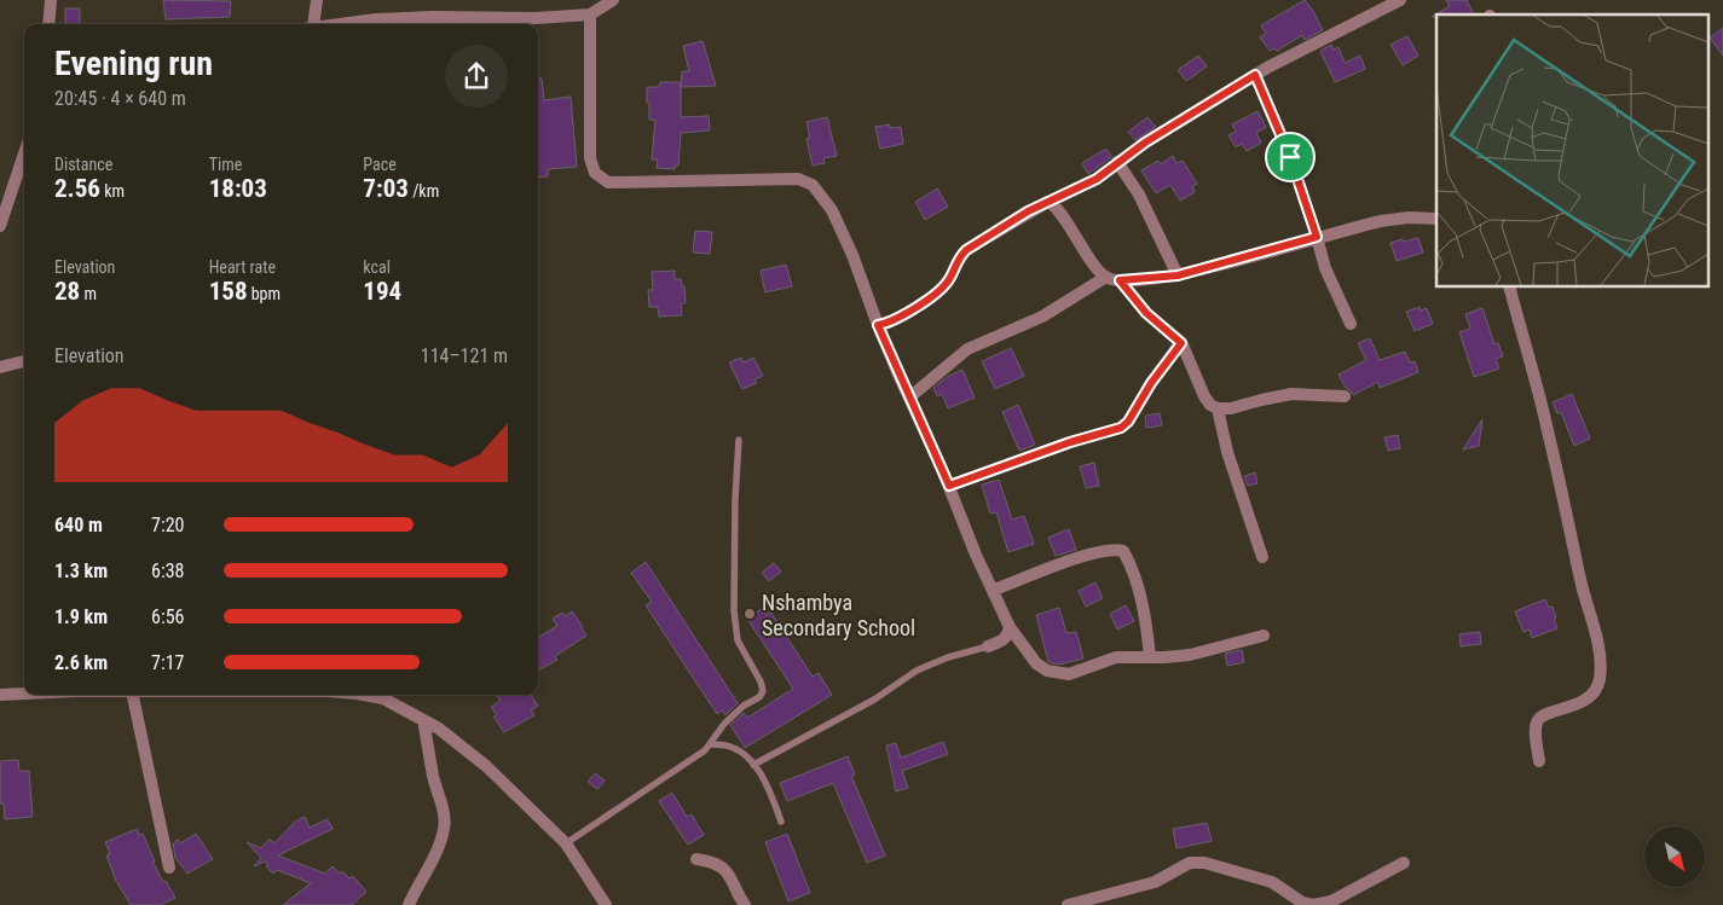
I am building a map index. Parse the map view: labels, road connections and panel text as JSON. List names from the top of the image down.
{
  "places": ["Nshambya Secondary School"],
  "north": "bottom right",
  "page": {
    "heading": ["Evening run", "20:45 · 4 × 640 m"],
    "stats": [
      ["Distance", "2.56 km"],
      ["Time", "18:03"],
      ["Pace", "7:03 /km"],
      ["Elevation", "28 m"],
      ["Heart rate", "158 bpm"],
      ["kcal", "194"]
    ],
    "chart": ["Elevation", "114–121 m"],
    "list": [
      {
        "name": "640 m",
        "note": "7:20"
      },
      {
        "name": "1.3 km",
        "note": "6:38"
      },
      {
        "name": "1.9 km",
        "note": "6:56"
      },
      {
        "name": "2.6 km",
        "note": "7:17"
      }
    ]
  }
}
